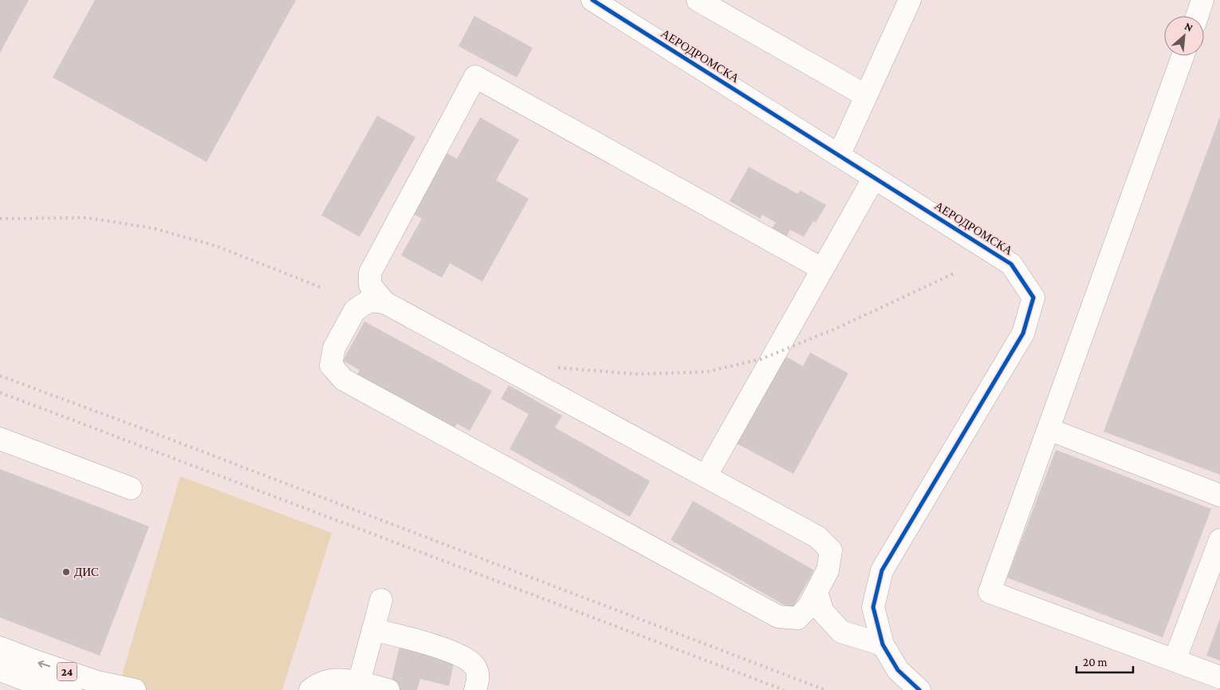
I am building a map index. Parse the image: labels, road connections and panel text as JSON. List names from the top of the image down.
{
  "streets": {
    "street": ["АЕРОДРОМСКА", "24"]
  },
  "places": ["ДИС"],
  "scale_bar": "20 m",
  "north": "top right"
}
